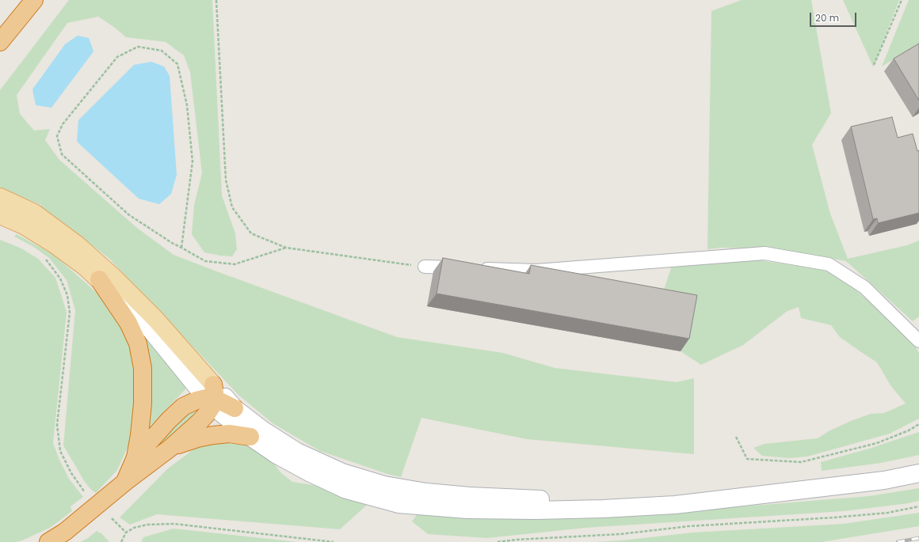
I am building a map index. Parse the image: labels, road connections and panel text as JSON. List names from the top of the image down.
{
  "scale_bar": "20 m"
}
